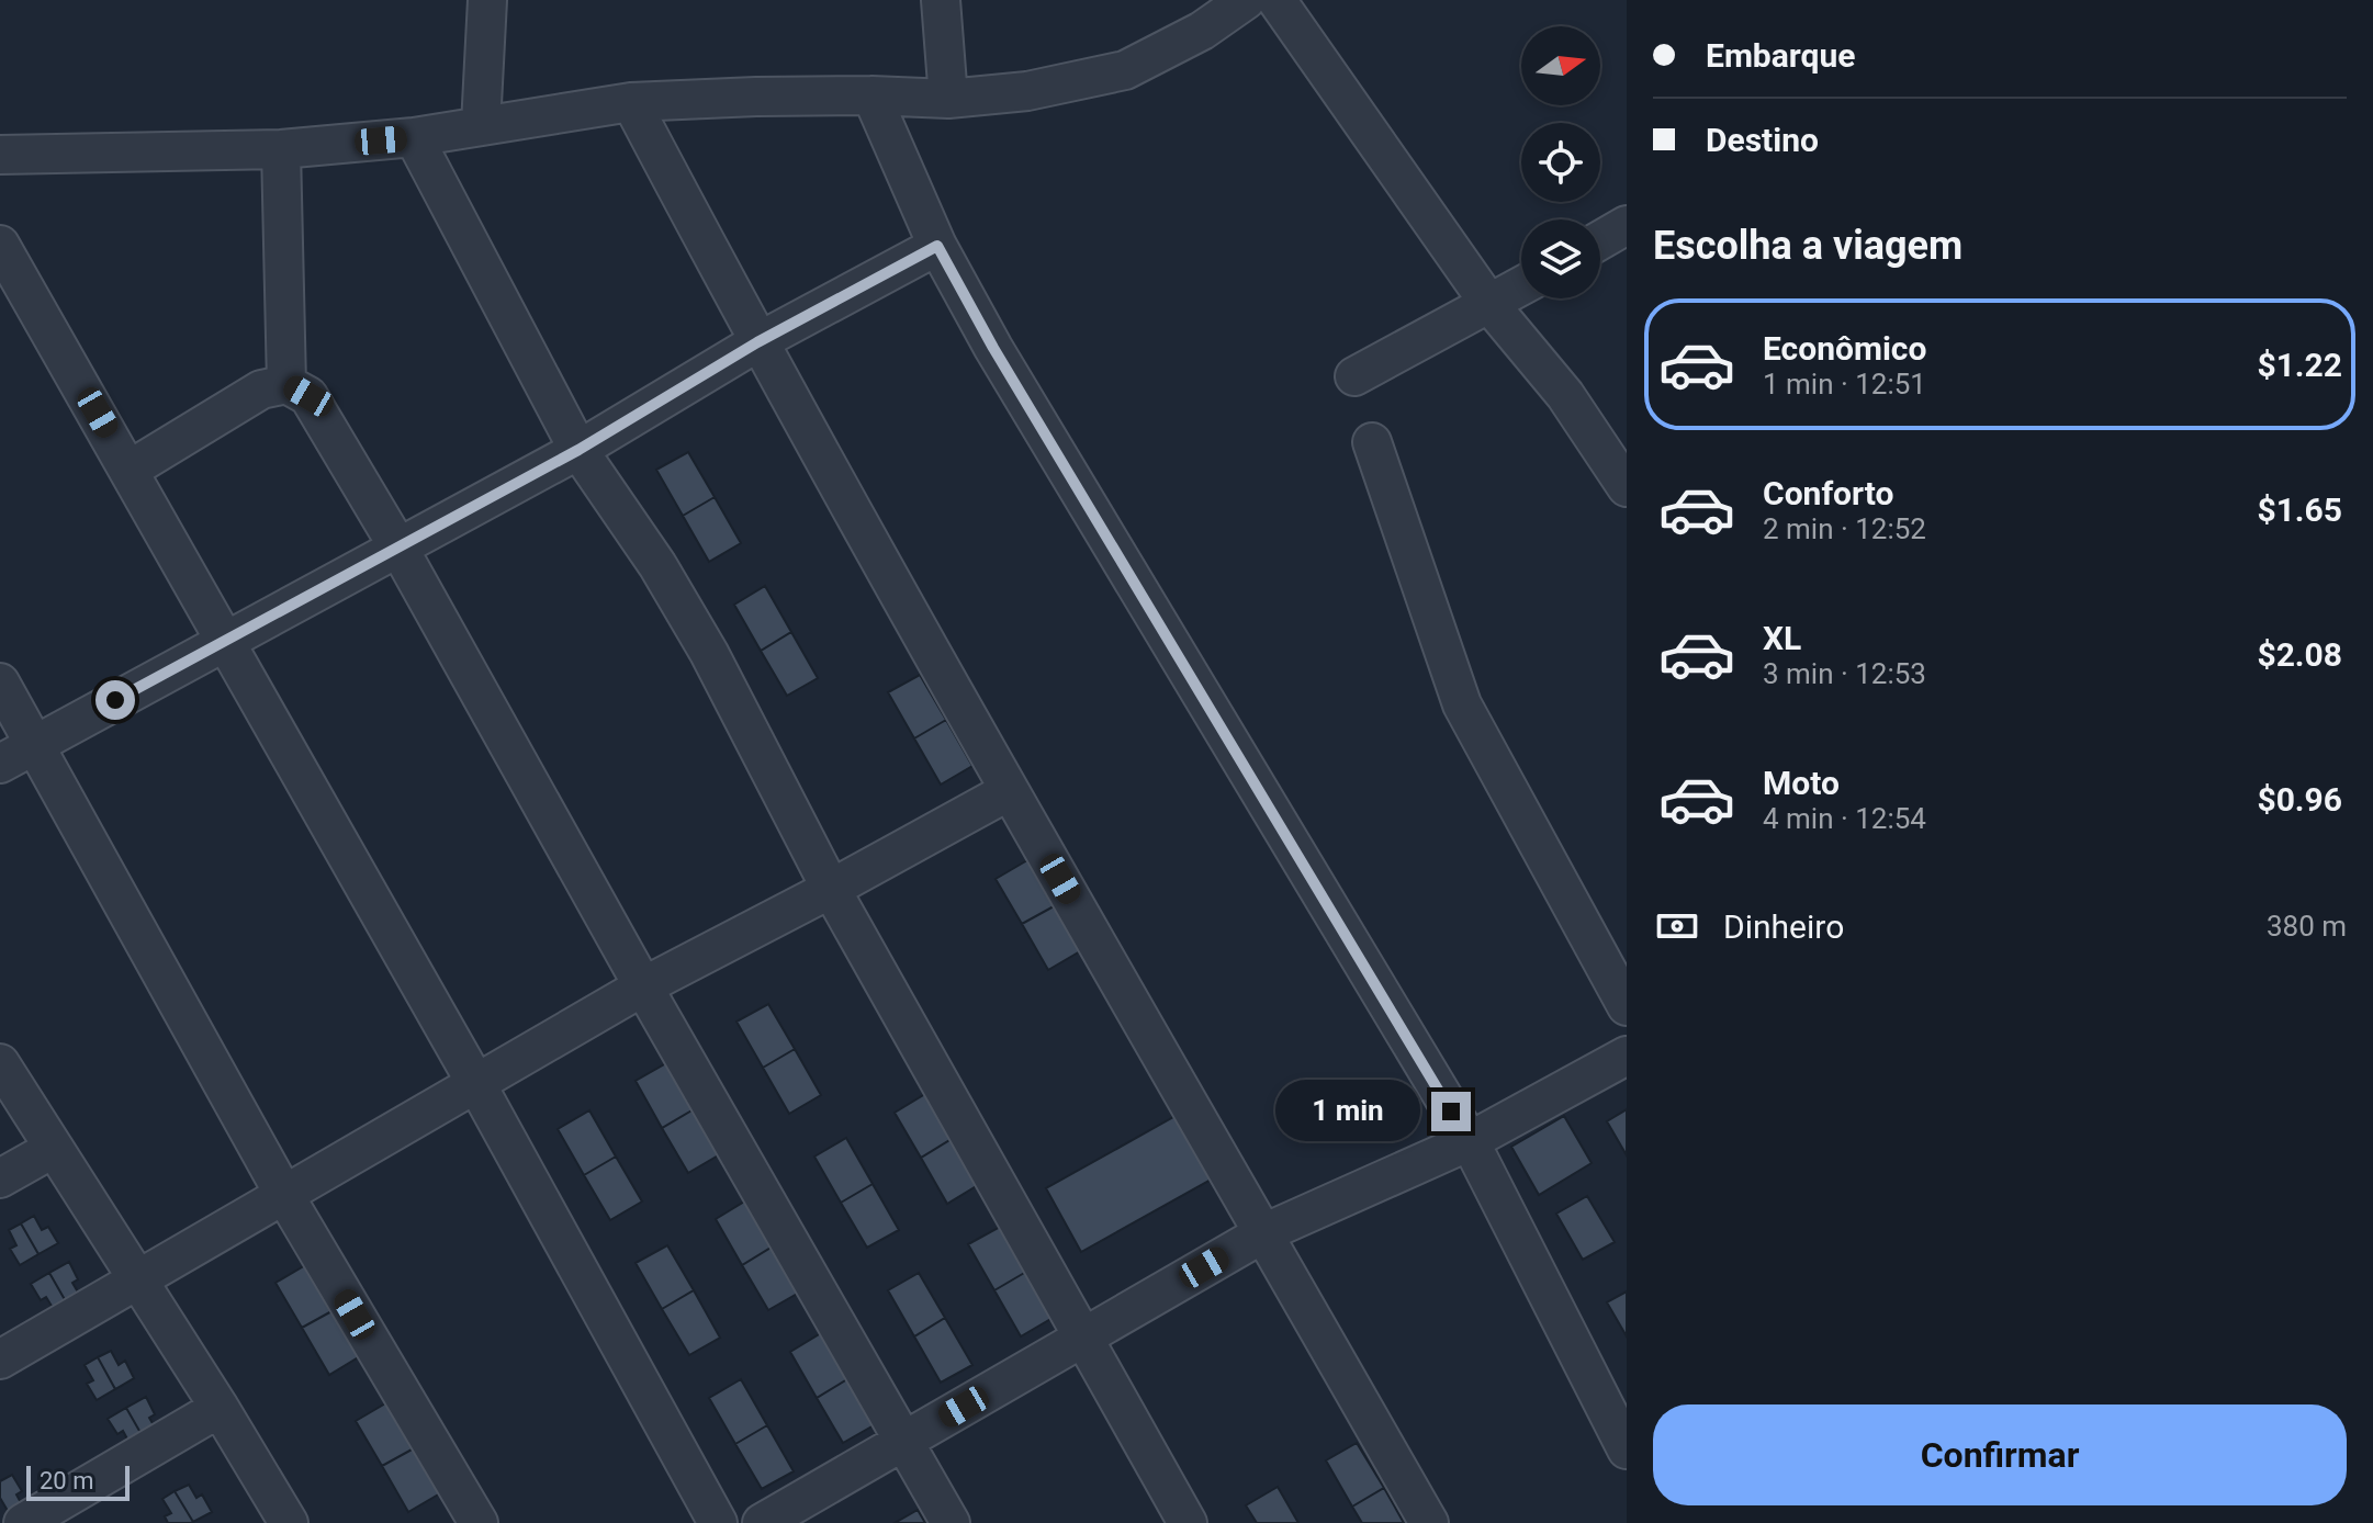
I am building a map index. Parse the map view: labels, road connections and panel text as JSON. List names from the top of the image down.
{
  "scale_bar": "20 m",
  "north": "right",
  "page": {
    "banner": ["Embarque", "Destino"],
    "heading": "Escolha a viagem",
    "list": [
      {
        "name": "Econômico",
        "note": "1 min · 12:51",
        "value": "$1.22"
      },
      {
        "name": "Conforto",
        "note": "2 min · 12:52",
        "value": "$1.65"
      },
      {
        "name": "XL",
        "note": "3 min · 12:53",
        "value": "$2.08"
      },
      {
        "name": "Moto",
        "note": "4 min · 12:54",
        "value": "$0.96"
      }
    ],
    "pay": ["Dinheiro", "380 m"],
    "bubble": "1 min",
    "buttons": "Confirmar",
    "scale": "20 m"
  }
}
